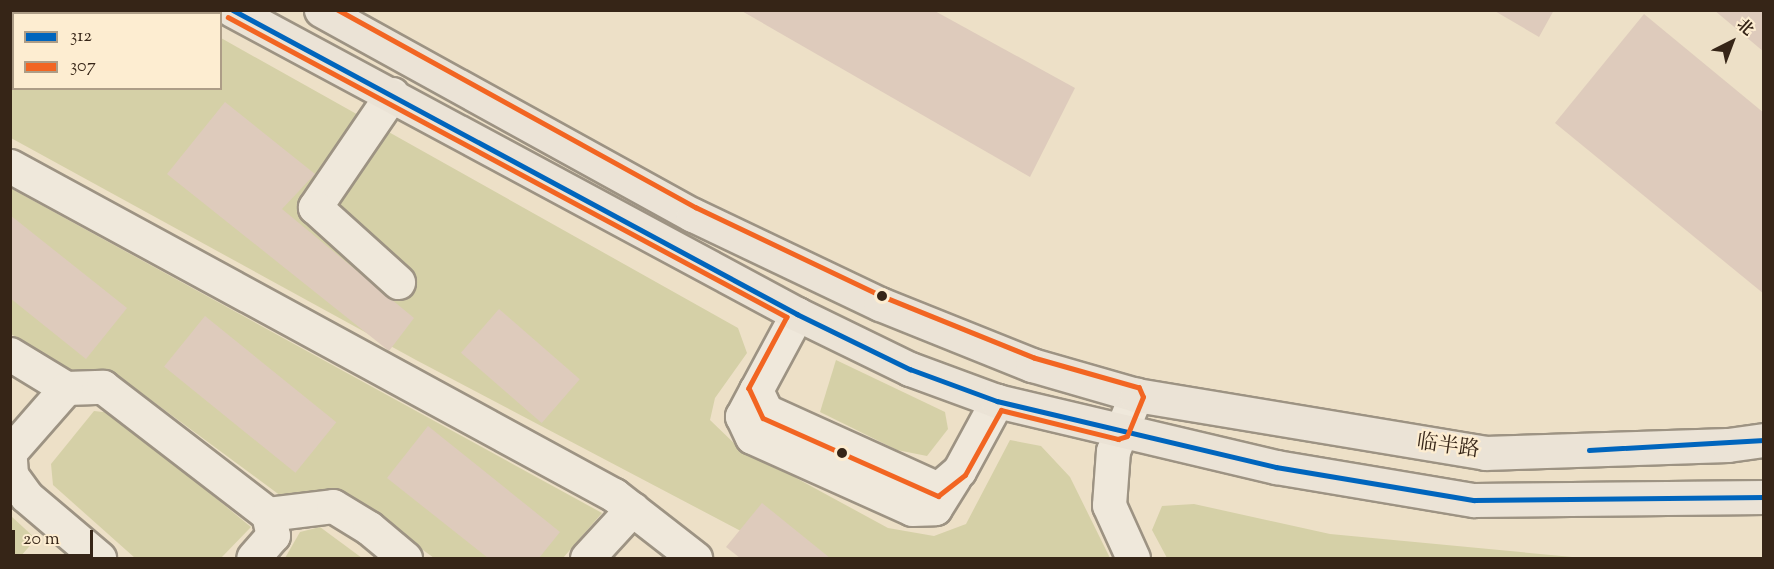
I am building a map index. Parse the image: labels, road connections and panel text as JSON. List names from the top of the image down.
{
  "streets": {
    "main road": ["临半路"]
  },
  "lines": ["transit line 312", "transit line 307"],
  "legend": ["312", "307"],
  "scale_bar": "20 m",
  "north": "top right"
}
